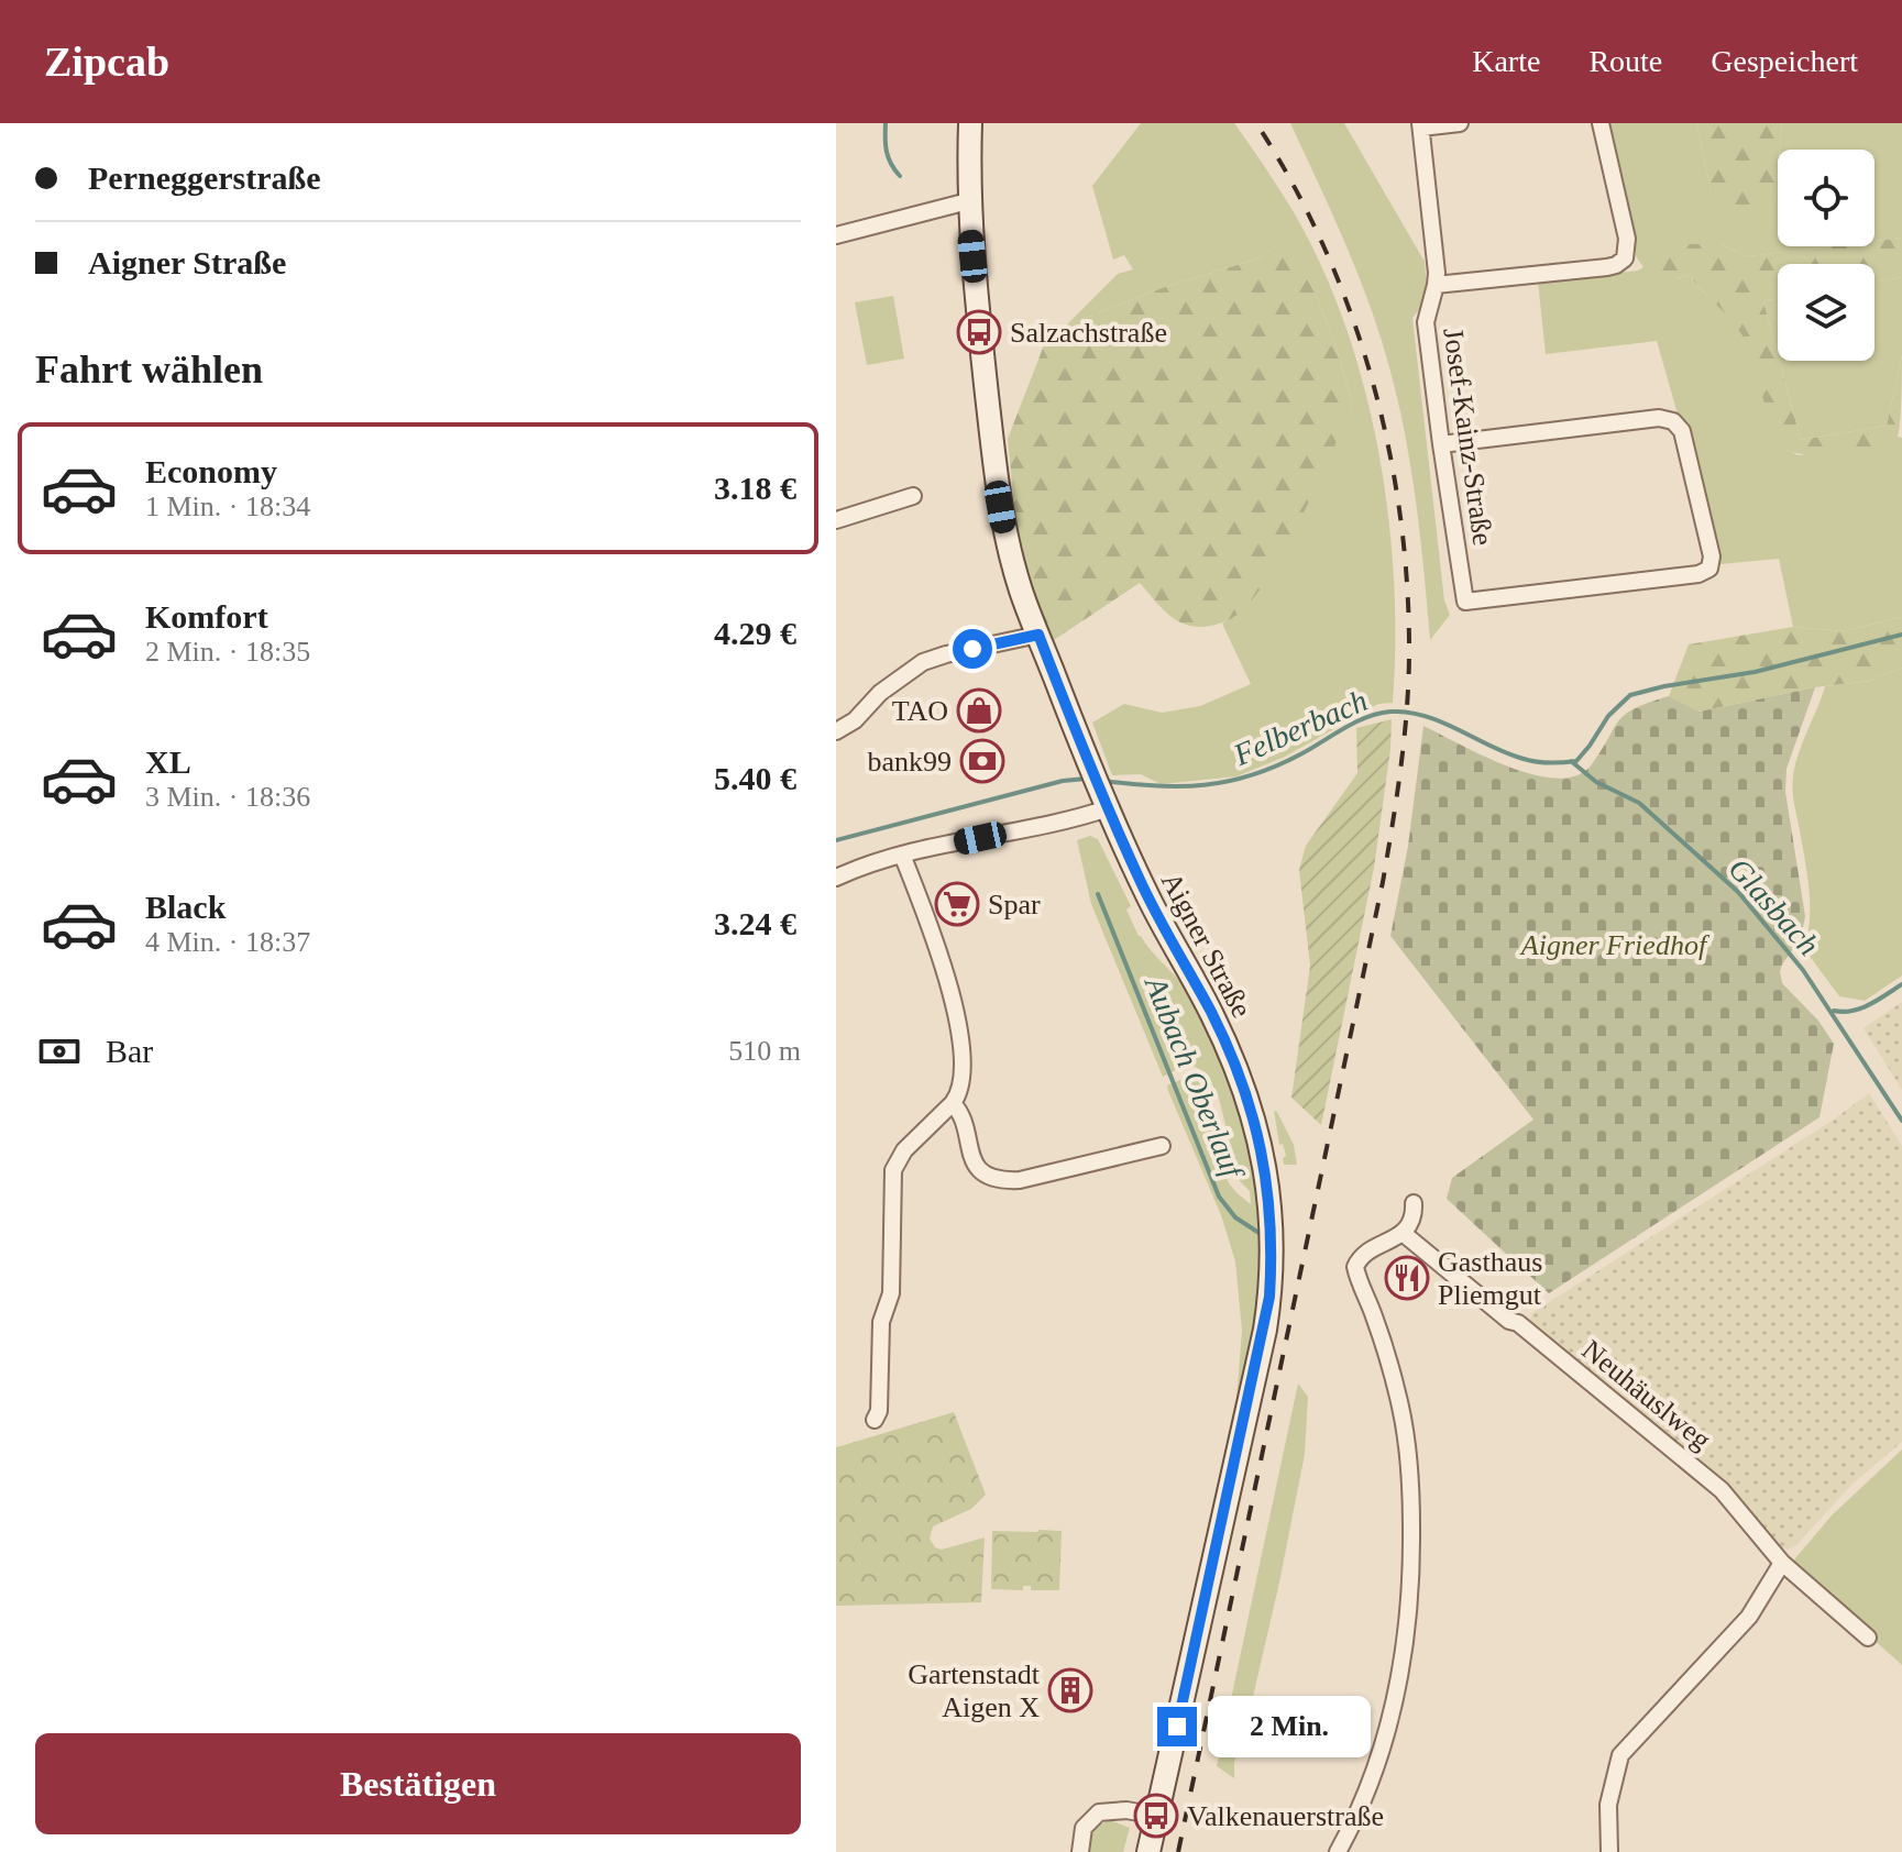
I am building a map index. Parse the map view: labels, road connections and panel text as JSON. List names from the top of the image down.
{
  "streets": {
    "main road": ["Aigner Straße"],
    "street": ["Josef-Kainz-Straße", "Neuhäuslweg"]
  },
  "water": ["Felberbach", "Glasbach", "Aubach Oberlauf"],
  "parks": ["Aigner Friedhof"],
  "places": {
    "bus stop": ["Salzachstraße", "Valkenauerstraße"],
    "shop": ["TAO"],
    "bank": ["bank99"],
    "supermarket": ["Spar"],
    "restaurant": ["Gasthaus Pliemgut"],
    "building": ["Gartenstadt Aigen X"]
  },
  "page": {
    "header": "Zipcab",
    "nav": ["Karte", "Route", "Gespeichert"],
    "banner": ["Perneggerstraße", "Aigner Straße"],
    "heading": "Fahrt wählen",
    "list": [
      {
        "name": "Economy",
        "note": "1 Min. · 18:34",
        "value": "3.18 €"
      },
      {
        "name": "Komfort",
        "note": "2 Min. · 18:35",
        "value": "4.29 €"
      },
      {
        "name": "XL",
        "note": "3 Min. · 18:36",
        "value": "5.40 €"
      },
      {
        "name": "Black",
        "note": "4 Min. · 18:37",
        "value": "3.24 €"
      }
    ],
    "pay": ["Bar", "510 m"],
    "bubble": "2 Min.",
    "buttons": "Bestätigen"
  }
}
